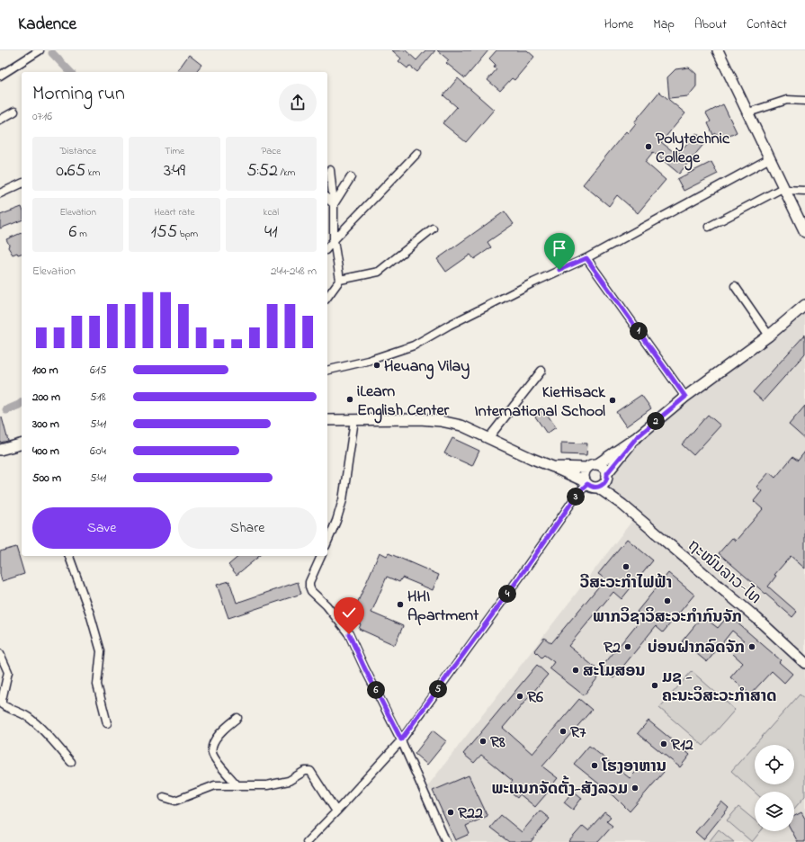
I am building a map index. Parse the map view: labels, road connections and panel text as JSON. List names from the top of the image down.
{
  "streets": {
    "street": ["ຖະໜົນລາວ-ໄທ"]
  },
  "places": [
    "Polytechnic College",
    "Heuang Vilay",
    "iLearn English Center",
    "Kiettisack International School",
    "ວີສະວະກຳໄຟຟ້າ",
    "ພາກວິຊາວິສະວະກຳກົນຈັກ",
    "HHI Apartment",
    "R2",
    "ບ່ອນຝາກລົດຈັກ",
    "ສະໂມສອນ",
    "ມຊ - ຄະນະວິສະວະກຳສາດ",
    "R6",
    "R7",
    "R8",
    "R12",
    "ໂຮງອາຫານ",
    "ພະແນກຈັດຕັ້ງ-ສັງລວມ",
    "R22"
  ],
  "page": {
    "header": "Kadence",
    "nav": [
      "Home",
      "Map",
      "About",
      "Contact"
    ],
    "heading": ["Morning run", "07:16"],
    "stats": [
      ["Distance", "0.65 km"],
      ["Time", "3:49"],
      ["Pace", "5:52 /km"],
      ["Elevation", "6 m"],
      ["Heart rate", "155 bpm"],
      ["kcal", "41"]
    ],
    "chart": ["Elevation", "244–248 m"],
    "pins": [
      "1",
      "2",
      "3",
      "4",
      "5",
      "6"
    ],
    "list": [
      {
        "name": "100 m",
        "note": "6:15"
      },
      {
        "name": "200 m",
        "note": "5:18"
      },
      {
        "name": "300 m",
        "note": "5:41"
      },
      {
        "name": "400 m",
        "note": "6:04"
      },
      {
        "name": "500 m",
        "note": "5:41"
      }
    ],
    "buttons": ["Save", "Share"]
  }
}
